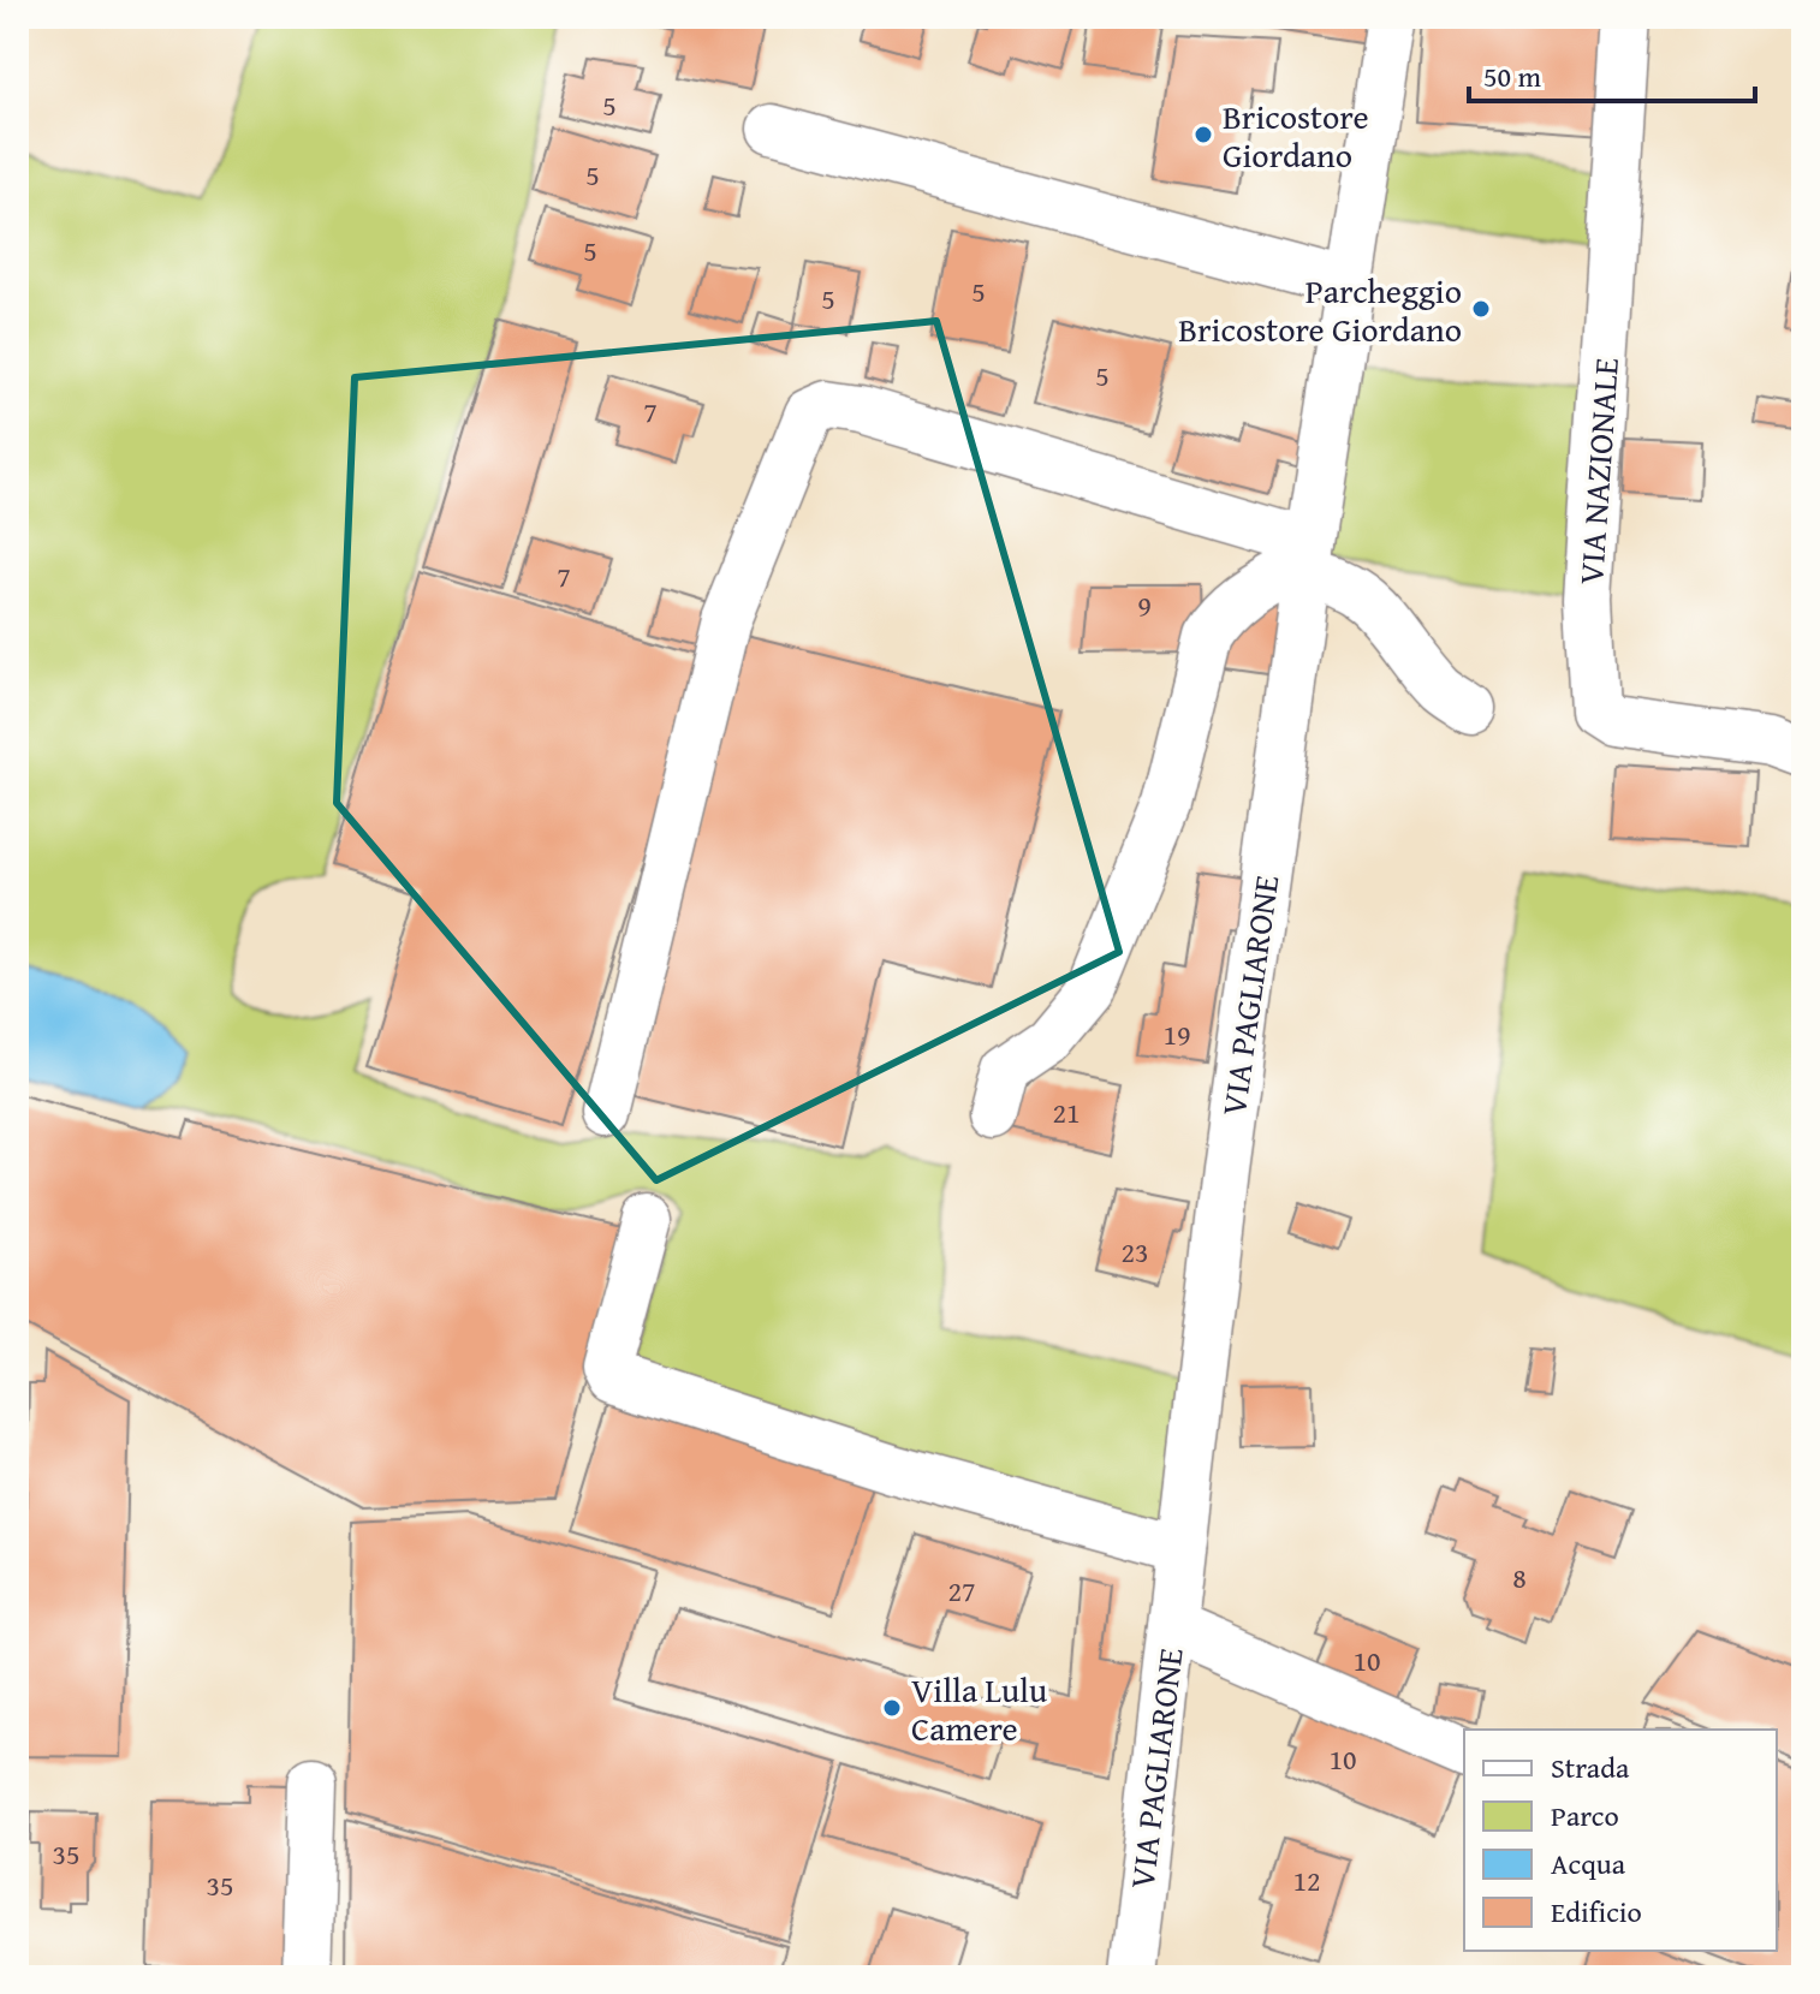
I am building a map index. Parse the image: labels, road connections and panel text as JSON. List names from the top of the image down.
{
  "streets": {
    "street": ["VIA NAZIONALE", "VIA PAGLIARONE"]
  },
  "places": ["Bricostore Giordano", "Parcheggio Bricostore Giordano", "Villa Lulu Camere"],
  "house_numbers": [
    "5",
    "5",
    "5",
    "5",
    "5",
    "5",
    "7",
    "7",
    "9",
    "19",
    "21",
    "23",
    "8",
    "27",
    "10",
    "10",
    "35",
    "12",
    "35"
  ],
  "legend": [
    "Strada",
    "Parco",
    "Acqua",
    "Edificio"
  ],
  "scale_bar": "50 m"
}
